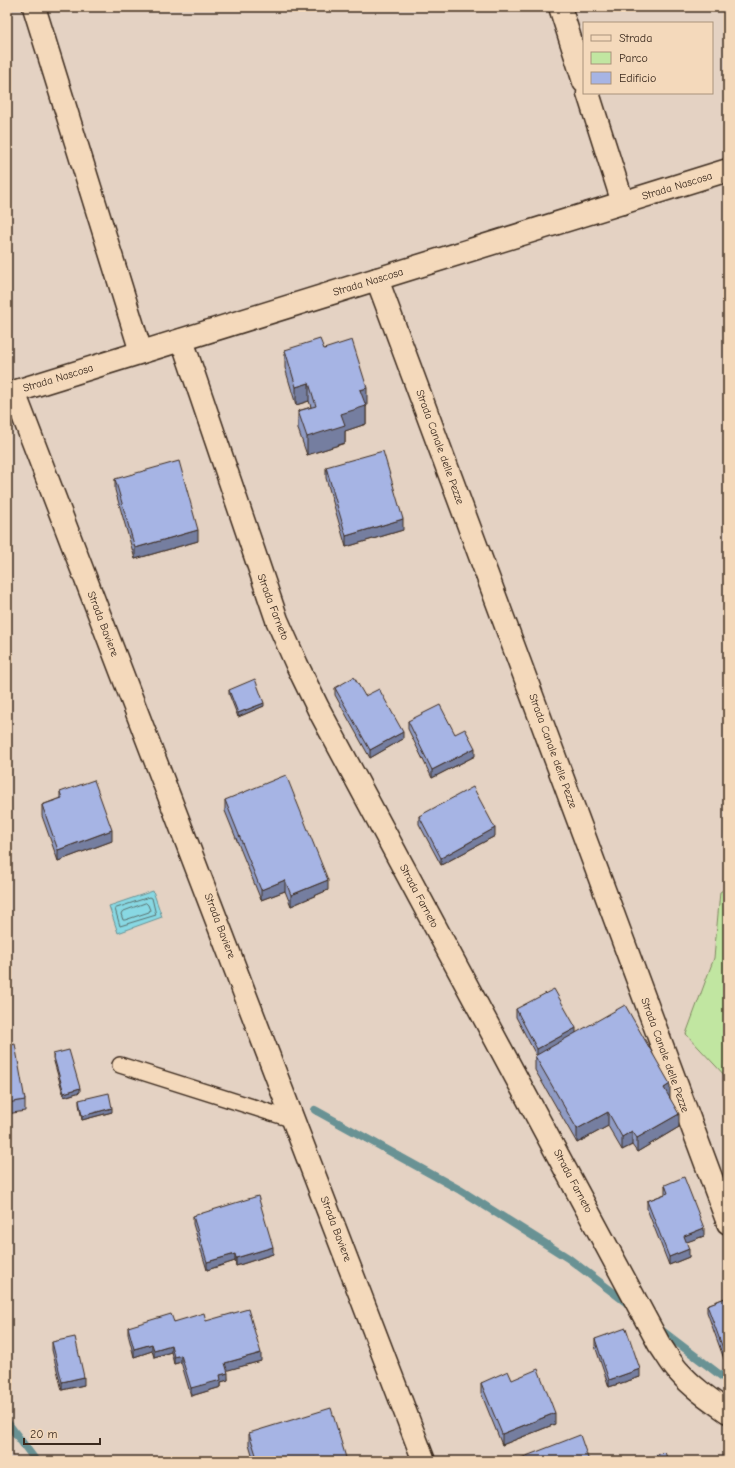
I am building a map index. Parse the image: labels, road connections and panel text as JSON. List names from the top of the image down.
{
  "streets": {
    "street": [
      "Strada Nascosa",
      "Strada Canale delle Pezze",
      "Strada Farneto",
      "Strada Baviere"
    ]
  },
  "crossings": [
    ["Strada Nascosa", "Strada Canale delle Pezze"],
    ["Strada Nascosa", "Strada Farneto"],
    ["Strada Nascosa", "Strada Baviere"]
  ],
  "legend": ["Strada", "Parco", "Edificio"],
  "scale_bar": "20 m"
}
